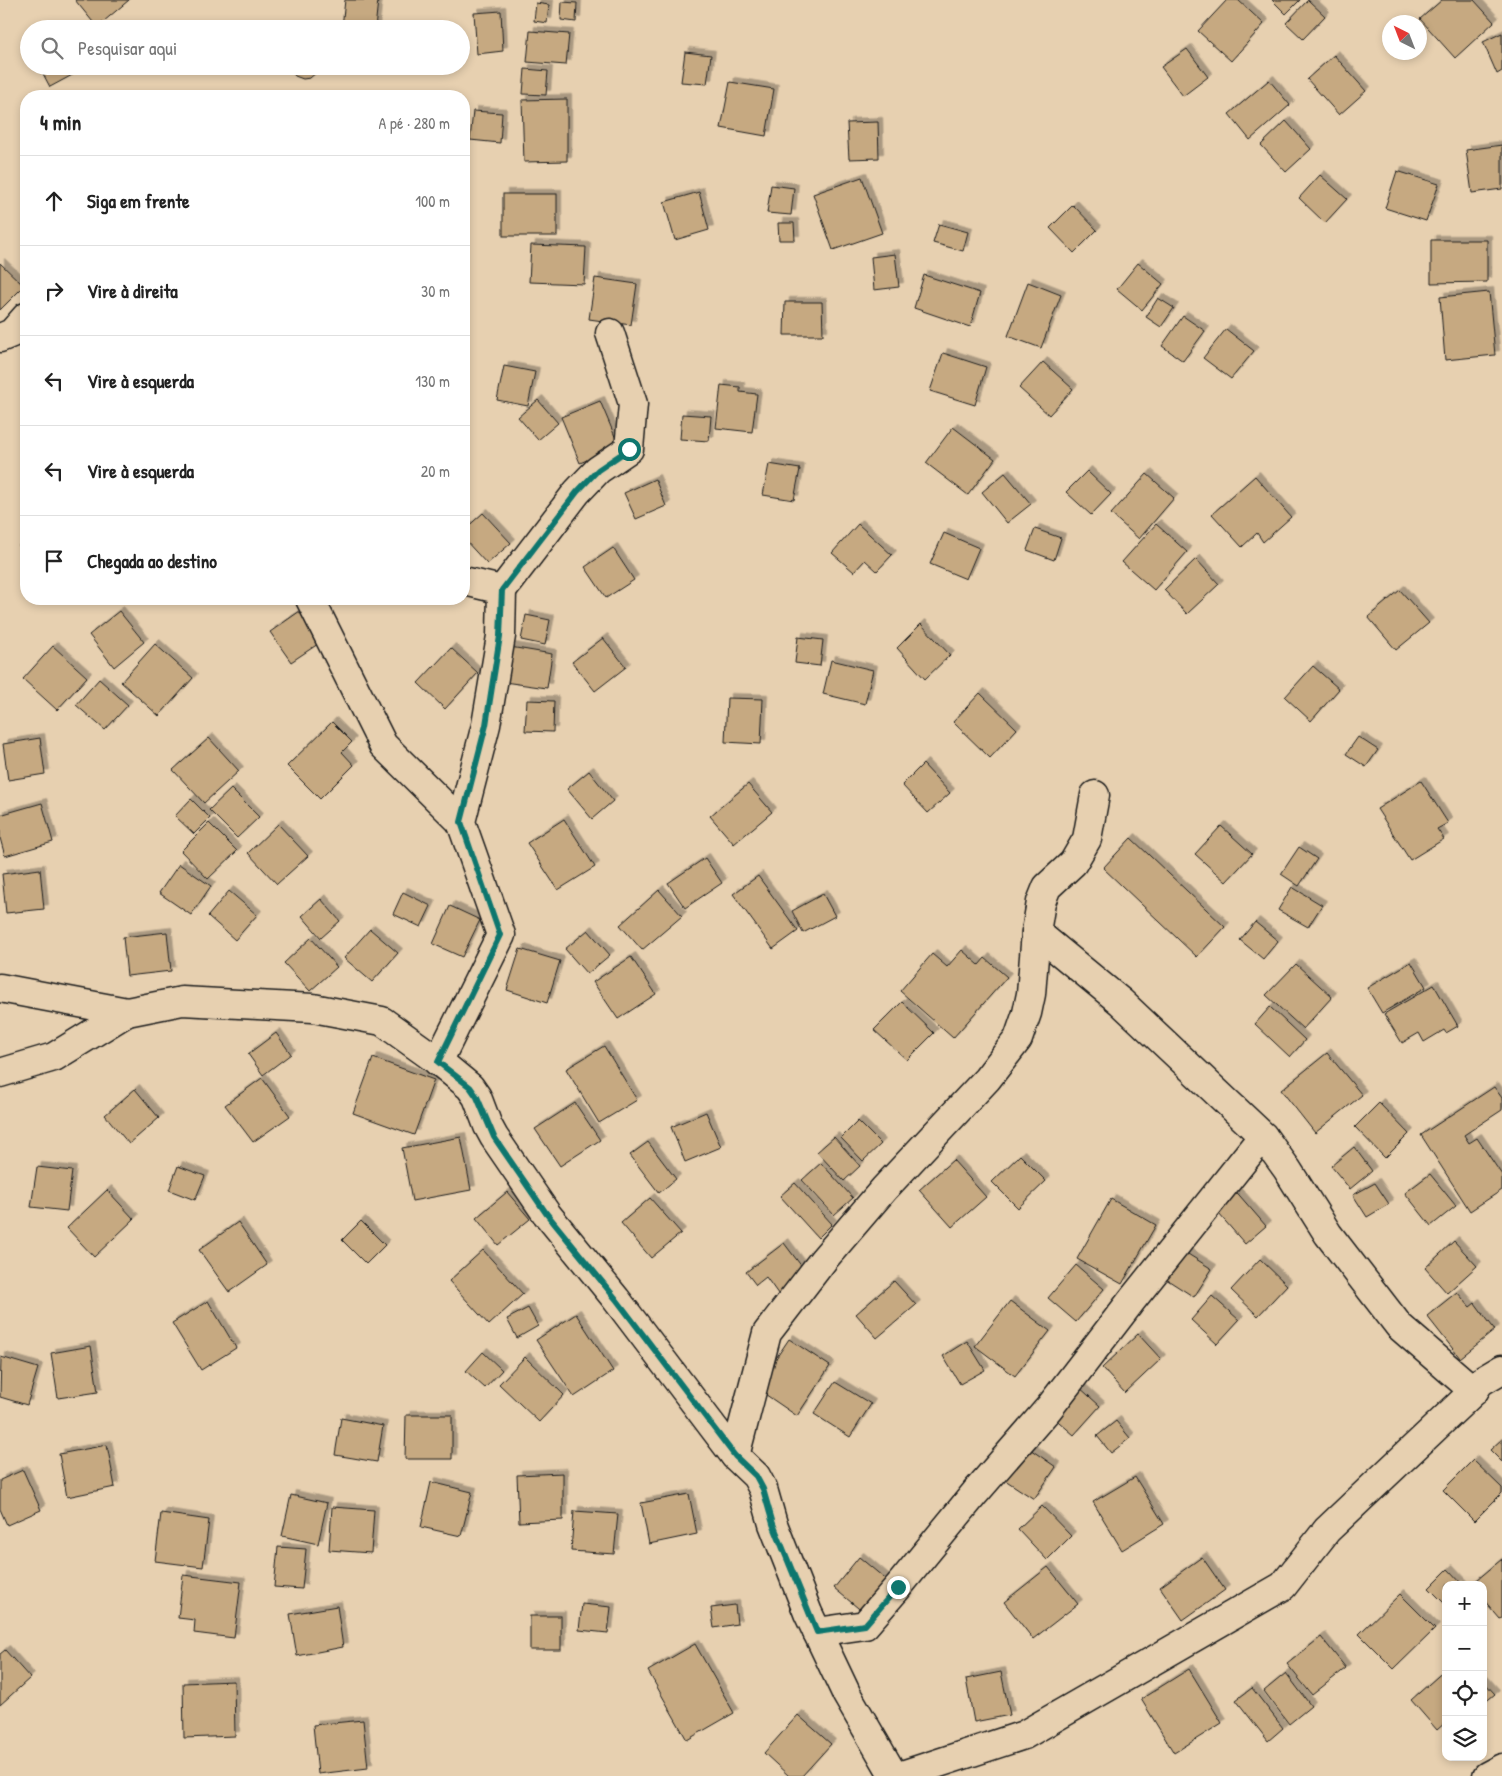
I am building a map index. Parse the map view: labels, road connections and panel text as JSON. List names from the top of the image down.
{
  "north": "top left",
  "page": {
    "search": "Pesquisar aqui",
    "heading": ["4 min", "A pé · 280 m"],
    "list": [
      ["Siga em frente", "100 m"],
      ["Vire à direita", "30 m"],
      ["Vire à esquerda", "130 m"],
      ["Vire à esquerda", "20 m"],
      "Chegada ao destino"
    ],
    "map_buttons": ["+", "−"]
  }
}
